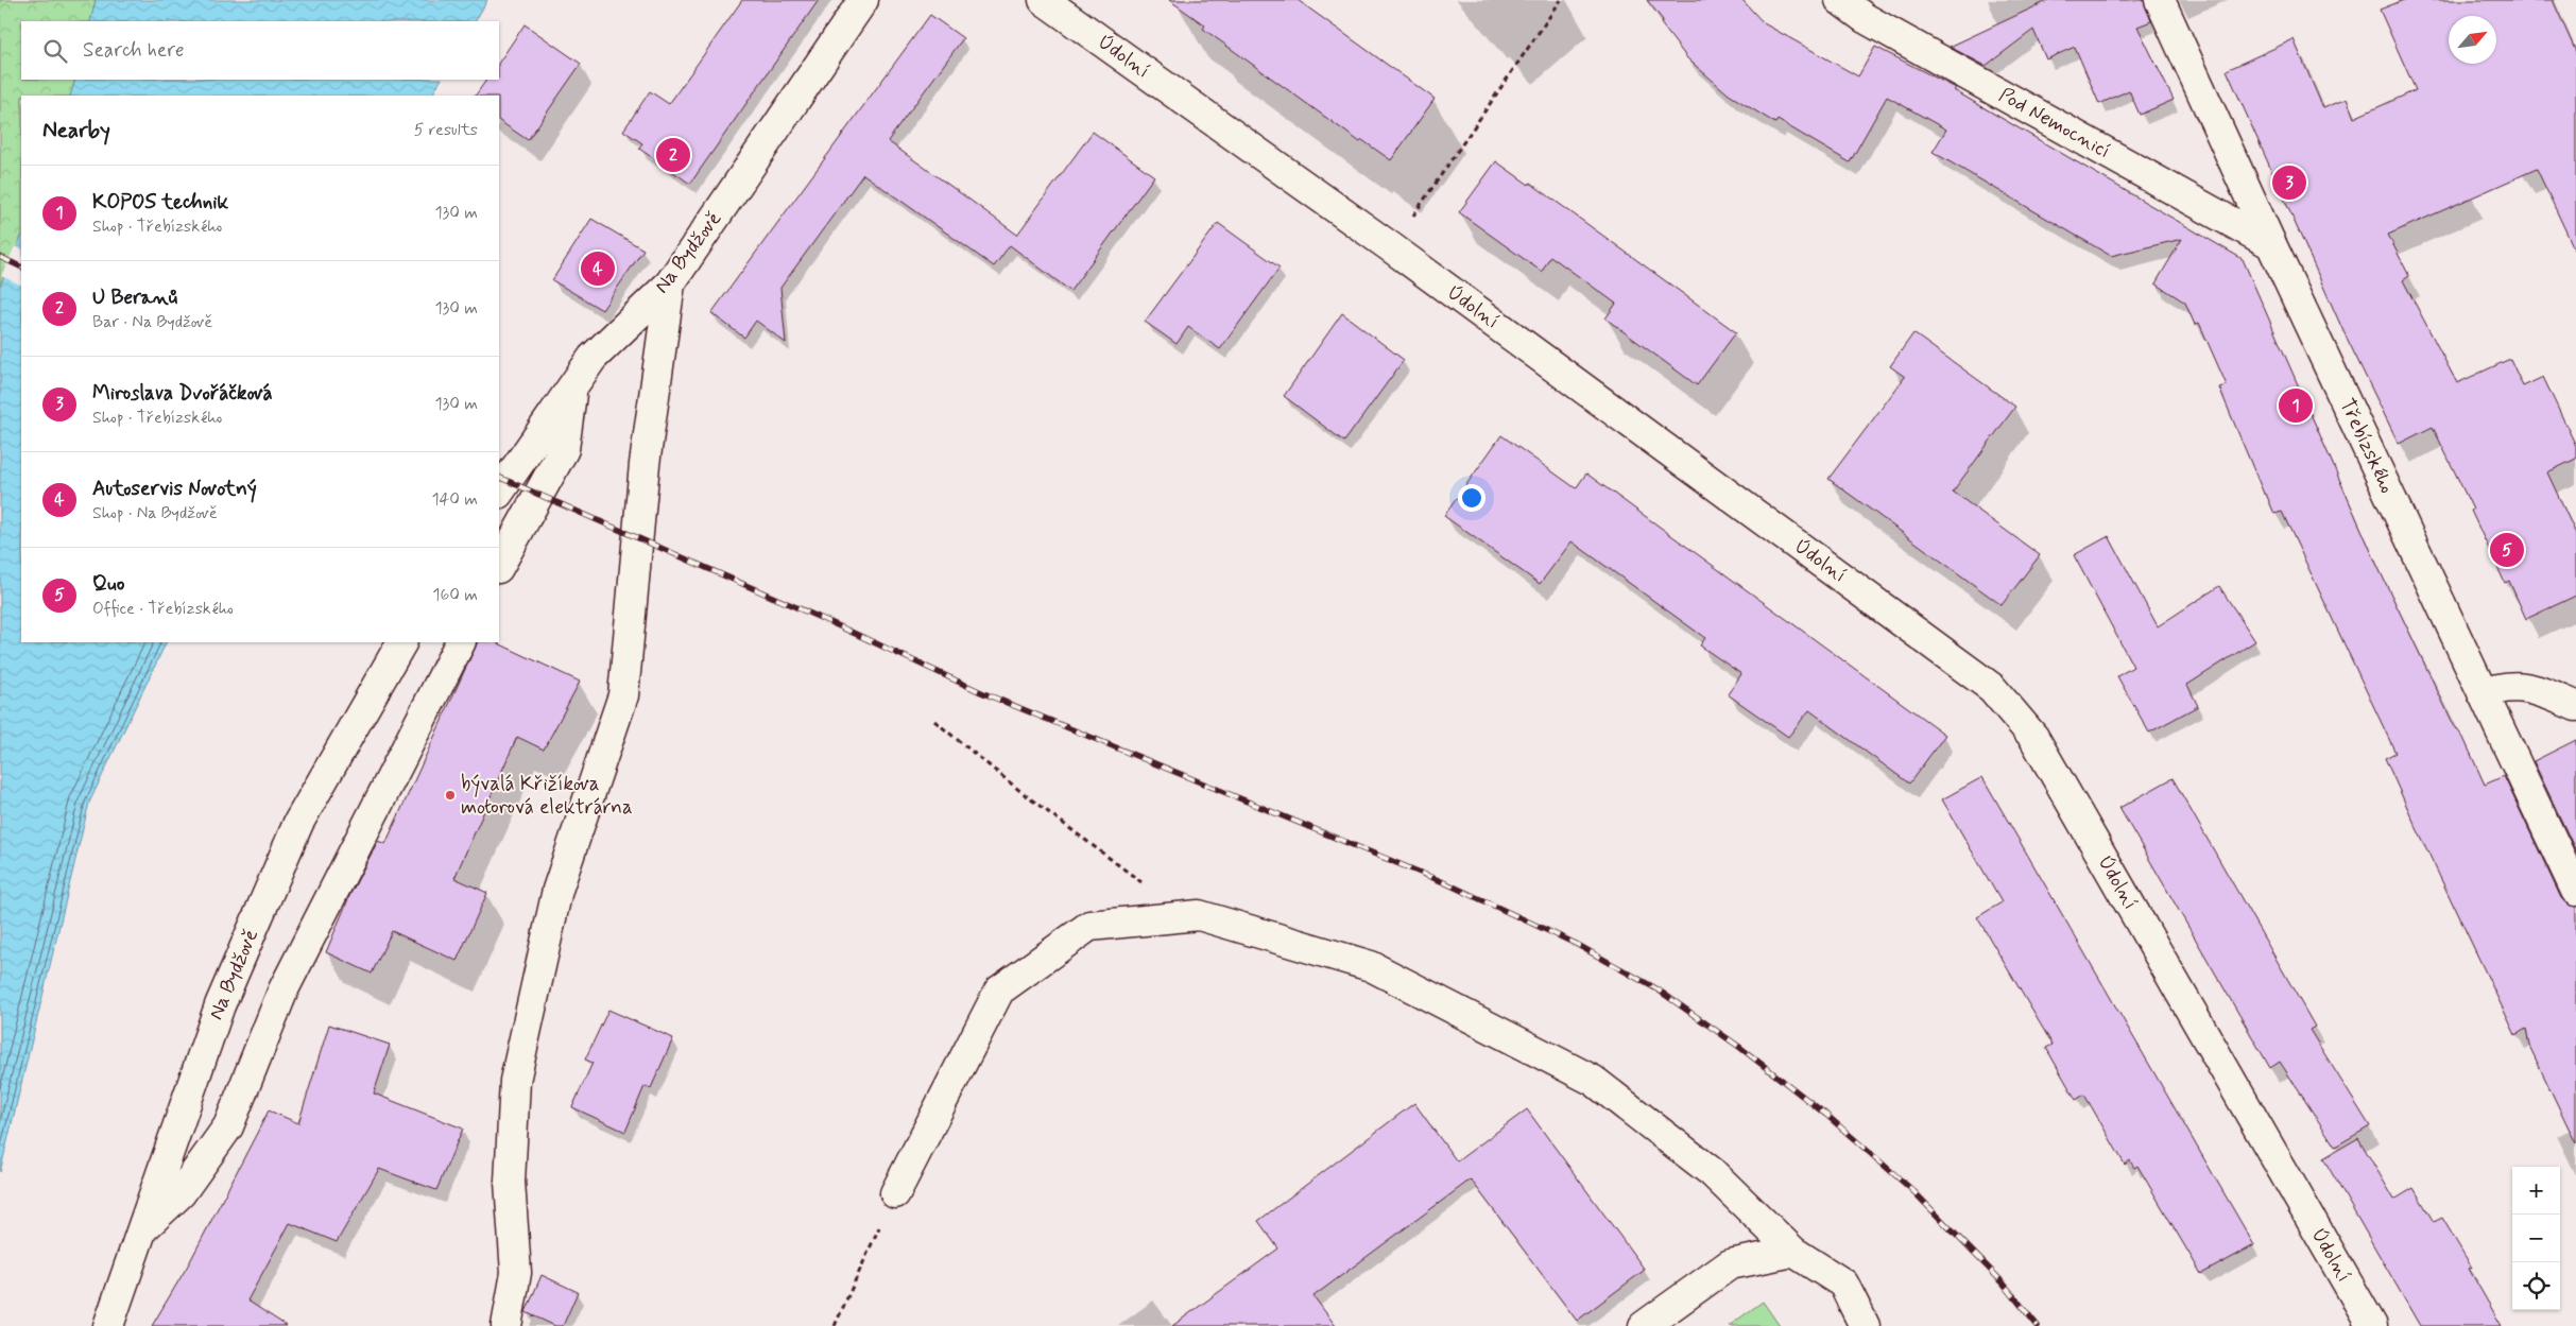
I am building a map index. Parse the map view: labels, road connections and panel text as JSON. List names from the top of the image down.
{
  "streets": {
    "street": [
      "Údolní",
      "Pod Nemocnicí",
      "Na Bydžově",
      "Třebízského"
    ]
  },
  "crossings": [
    ["Pod Nemocnicí", "Třebízského"]
  ],
  "places": ["bývalá Křižíkova motorová elektrárna"],
  "north": "top right",
  "page": {
    "search": "Search here",
    "heading": ["Nearby", "5 results"],
    "pins": [
      "2",
      "3",
      "4",
      "1",
      "5"
    ],
    "list": [
      {
        "mark": "1",
        "name": "KOPOS technik",
        "note": "Shop · Třebízského",
        "value": "130 m"
      },
      {
        "mark": "2",
        "name": "U Beranů",
        "note": "Bar · Na Bydžově",
        "value": "130 m"
      },
      {
        "mark": "3",
        "name": "Miroslava Dvořáčková",
        "note": "Shop · Třebízského",
        "value": "130 m"
      },
      {
        "mark": "4",
        "name": "Autoservis Novotný",
        "note": "Shop · Na Bydžově",
        "value": "140 m"
      },
      {
        "mark": "5",
        "name": "Quo",
        "note": "Office · Třebízského",
        "value": "160 m"
      }
    ],
    "map_buttons": ["+", "−"]
  }
}
